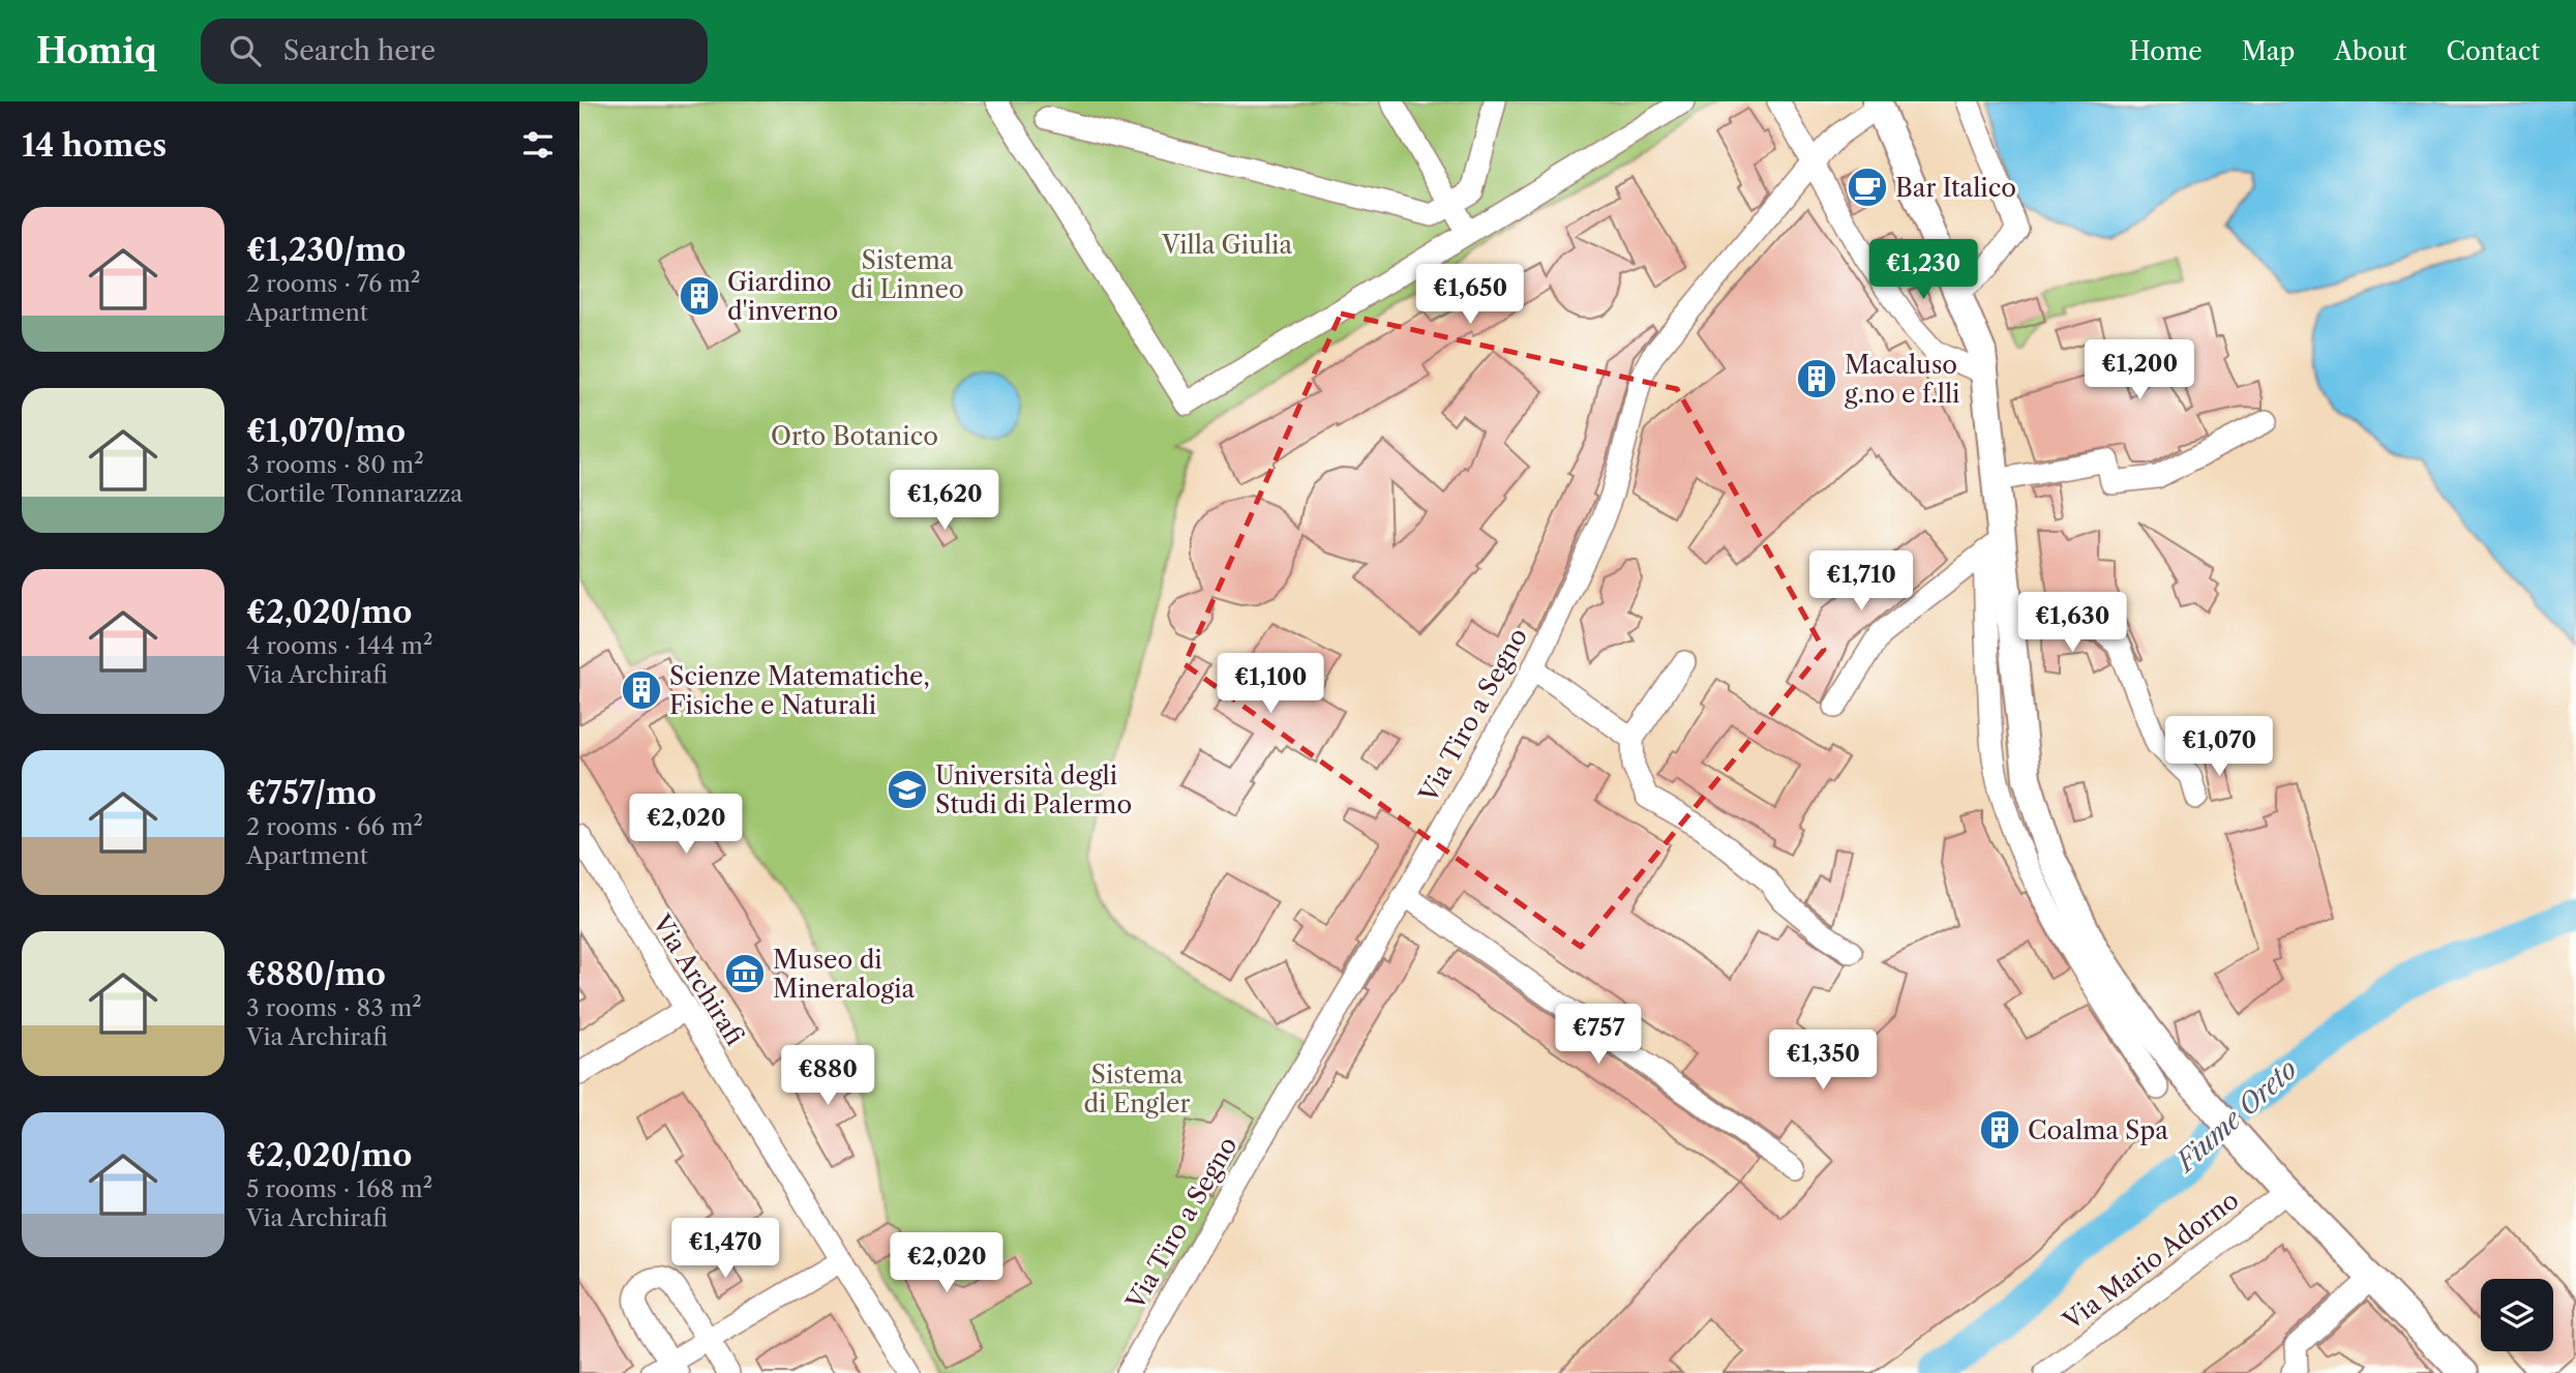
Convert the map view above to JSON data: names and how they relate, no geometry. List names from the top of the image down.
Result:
{
  "streets": {
    "street": ["Via Tiro a Segno", "Via Archirafi", "Via Mario Adorno"]
  },
  "water": ["Fiume Oreto"],
  "parks": [
    "Villa Giulia",
    "Sistema di Linneo",
    "Orto Botanico",
    "Sistema di Engler"
  ],
  "places": {
    "cafe": ["Bar Italico"],
    "building": [
      "Giardino d'inverno",
      "Macaluso g.no e f.lli",
      "Scienze Matematiche, Fisiche e Naturali",
      "Coalma Spa"
    ],
    "school or university": ["Università degli Studi di Palermo"],
    "museum": ["Museo di Mineralogia"]
  },
  "page": {
    "header": "Homiq",
    "search": "Search here",
    "nav": [
      "Home",
      "Map",
      "About",
      "Contact"
    ],
    "heading": "14 homes",
    "list": [
      {
        "name": "€1,230/mo",
        "note": "2 rooms · 76 m² · Apartment"
      },
      {
        "name": "€1,070/mo",
        "note": "3 rooms · 80 m² · Cortile Tonnarazza"
      },
      {
        "name": "€2,020/mo",
        "note": "4 rooms · 144 m² · Via Archirafi"
      },
      {
        "name": "€757/mo",
        "note": "2 rooms · 66 m² · Apartment"
      },
      {
        "name": "€880/mo",
        "note": "3 rooms · 83 m² · Via Archirafi"
      },
      {
        "name": "€2,020/mo",
        "note": "5 rooms · 168 m² · Via Archirafi"
      }
    ],
    "price": [
      "€1,230",
      "€1,650",
      "€1,200",
      "€1,620",
      "€1,710",
      "€1,630",
      "€1,100",
      "€1,070",
      "€2,020",
      "€757",
      "€1,350",
      "€880",
      "€1,470",
      "€2,020"
    ]
  }
}
